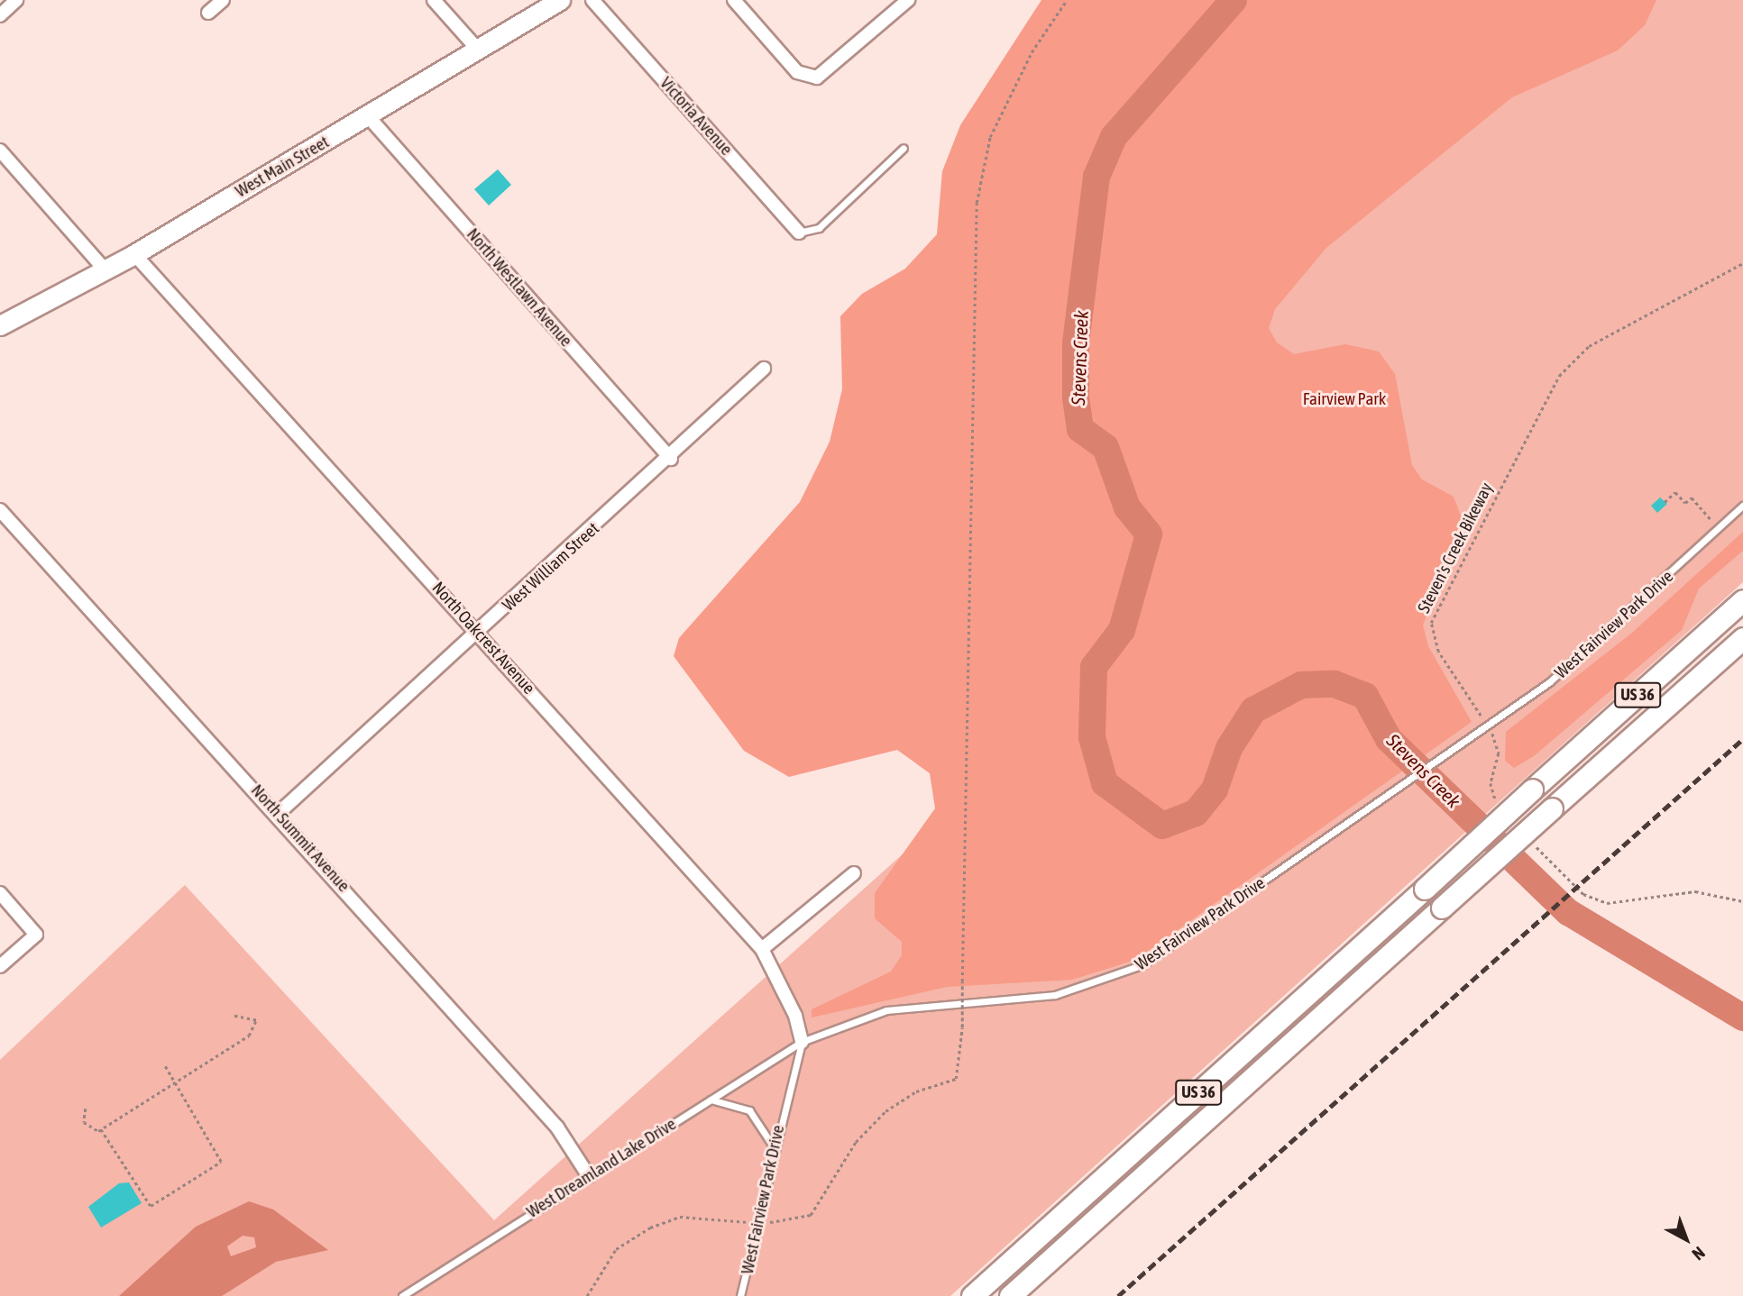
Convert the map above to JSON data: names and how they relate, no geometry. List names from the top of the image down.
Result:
{
  "streets": {
    "main road": ["US 36"],
    "street": [
      "Victoria Avenue",
      "West Main Street",
      "North Westlawn Avenue",
      "West William Street",
      "North Oakcrest Avenue",
      "North Summit Avenue"
    ],
    "lane": ["West Fairview Park Drive", "West Dreamland Lake Drive"],
    "path": ["Steven's Creek Bikeway"]
  },
  "crossings": [
    ["West Main Street", "North Westlawn Avenue"],
    ["West Main Street", "North Oakcrest Avenue"],
    ["North Westlawn Avenue", "West William Street"],
    ["Steven's Creek Bikeway", "West Fairview Park Drive"],
    ["West William Street", "North Oakcrest Avenue"],
    ["West William Street", "North Summit Avenue"],
    ["West Fairview Park Drive", "North Oakcrest Avenue"],
    ["West Fairview Park Drive", "West Dreamland Lake Drive"],
    ["North Oakcrest Avenue", "West Dreamland Lake Drive"],
    ["North Summit Avenue", "West Dreamland Lake Drive"]
  ],
  "water": ["Stevens Creek"],
  "parks": ["Fairview Park"],
  "north": "bottom right"
}
